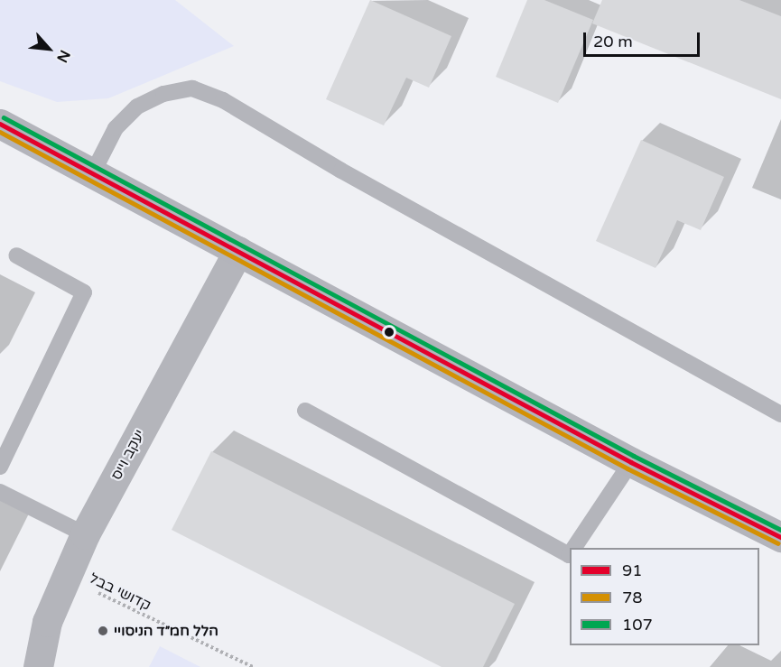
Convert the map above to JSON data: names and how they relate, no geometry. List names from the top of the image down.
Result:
{
  "streets": {
    "street": ["יעקב וייס"],
    "path": ["קדושי בבל"]
  },
  "crossings": [
    ["יעקב וייס", "קדושי בבל"]
  ],
  "places": ["הלל חמ״ד הניסויי"],
  "lines": ["transit line 107", "transit line 91", "transit line 78"],
  "legend": ["91", "78", "107"],
  "scale_bar": "20 m",
  "north": "bottom right"
}
